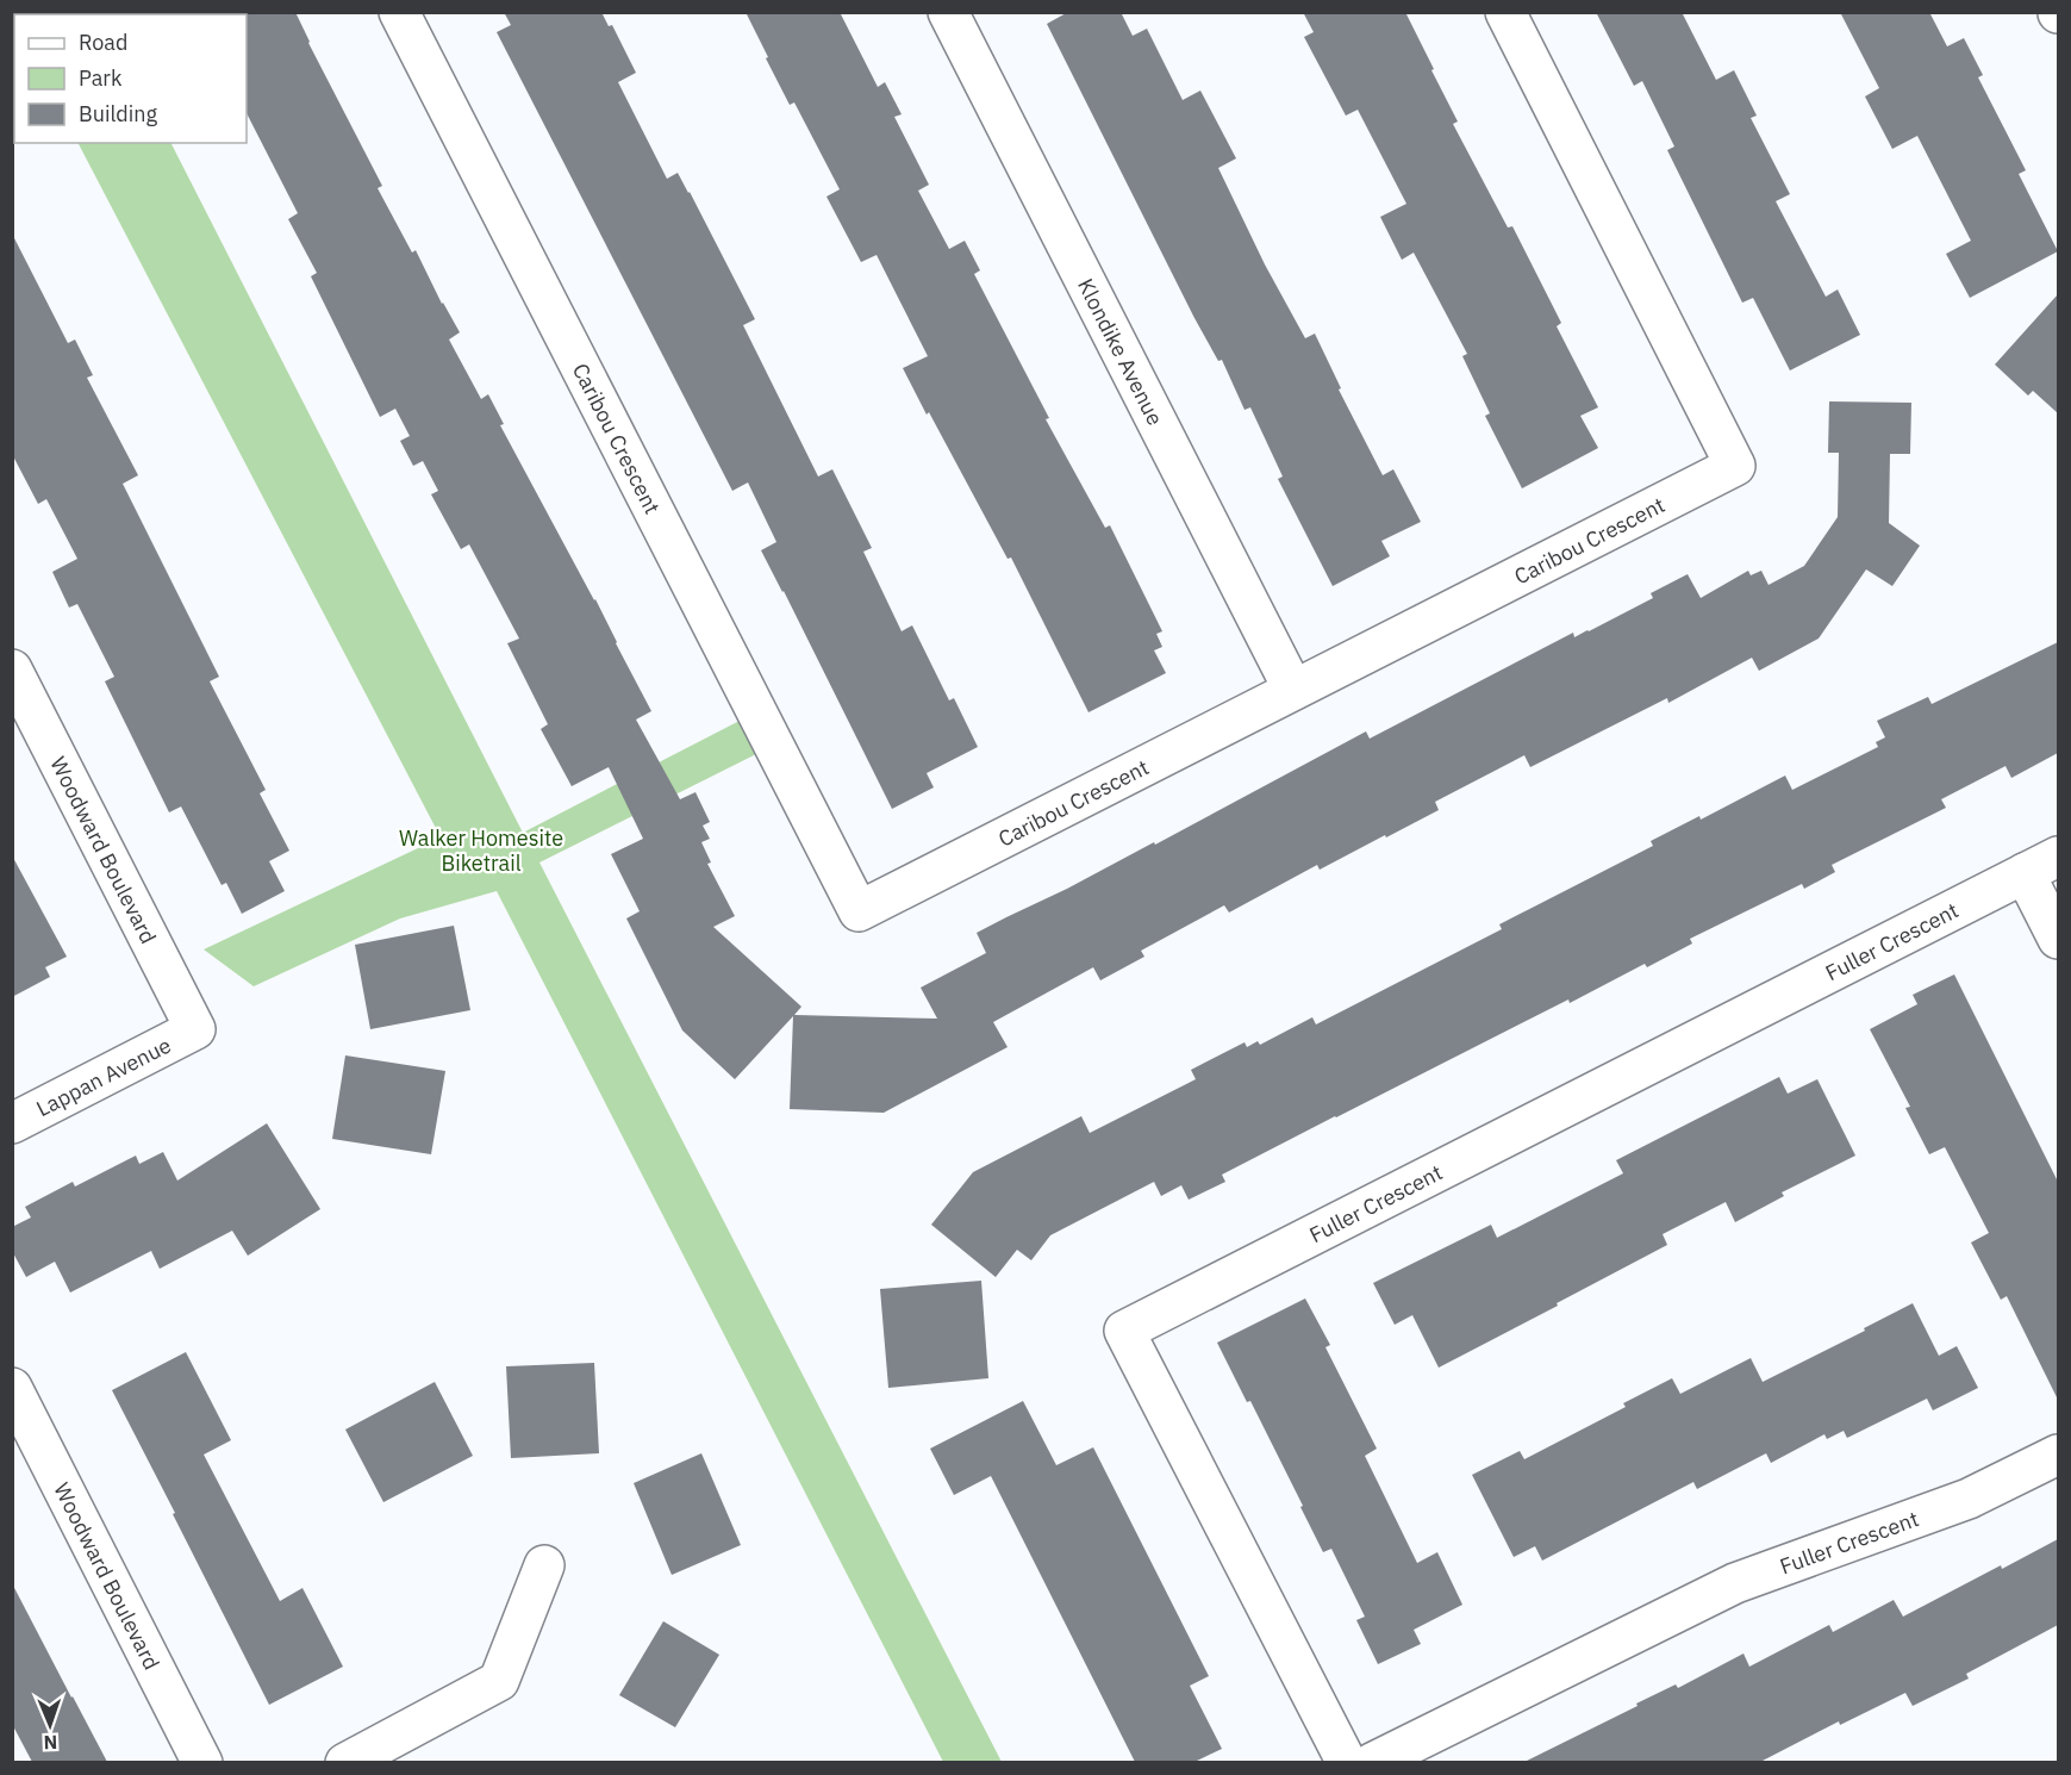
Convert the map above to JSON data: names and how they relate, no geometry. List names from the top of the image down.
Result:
{
  "streets": {
    "street": [
      "Klondike Avenue",
      "Caribou Crescent",
      "Woodward Boulevard",
      "Fuller Crescent",
      "Lappan Avenue"
    ]
  },
  "crossings": [
    ["Klondike Avenue", "Caribou Crescent"],
    ["Woodward Boulevard", "Lappan Avenue"]
  ],
  "parks": ["Walker Homesite Biketrail"],
  "legend": ["Road", "Park", "Building"],
  "north": "bottom"
}
